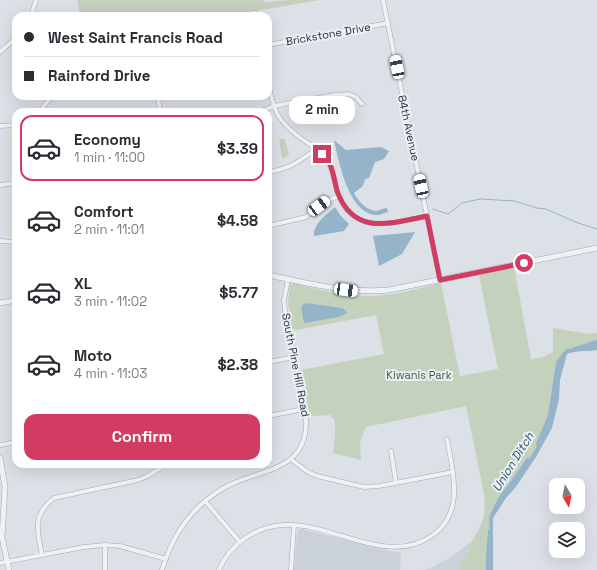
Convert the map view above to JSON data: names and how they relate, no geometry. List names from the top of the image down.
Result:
{
  "streets": {
    "street": ["Brickstone Drive", "84th Avenue", "South Pine Hill Road"]
  },
  "crossings": [
    ["Brickstone Drive", "84th Avenue"]
  ],
  "water": ["Union Ditch"],
  "parks": ["Kiwanis Park"],
  "north": "bottom",
  "page": {
    "banner": ["West Saint Francis Road", "Rainford Drive"],
    "bubble": "2 min",
    "list": [
      {
        "name": "Economy",
        "note": "1 min · 11:00",
        "value": "$3.39"
      },
      {
        "name": "Comfort",
        "note": "2 min · 11:01",
        "value": "$4.58"
      },
      {
        "name": "XL",
        "note": "3 min · 11:02",
        "value": "$5.77"
      },
      {
        "name": "Moto",
        "note": "4 min · 11:03",
        "value": "$2.38"
      }
    ],
    "buttons": "Confirm"
  }
}
